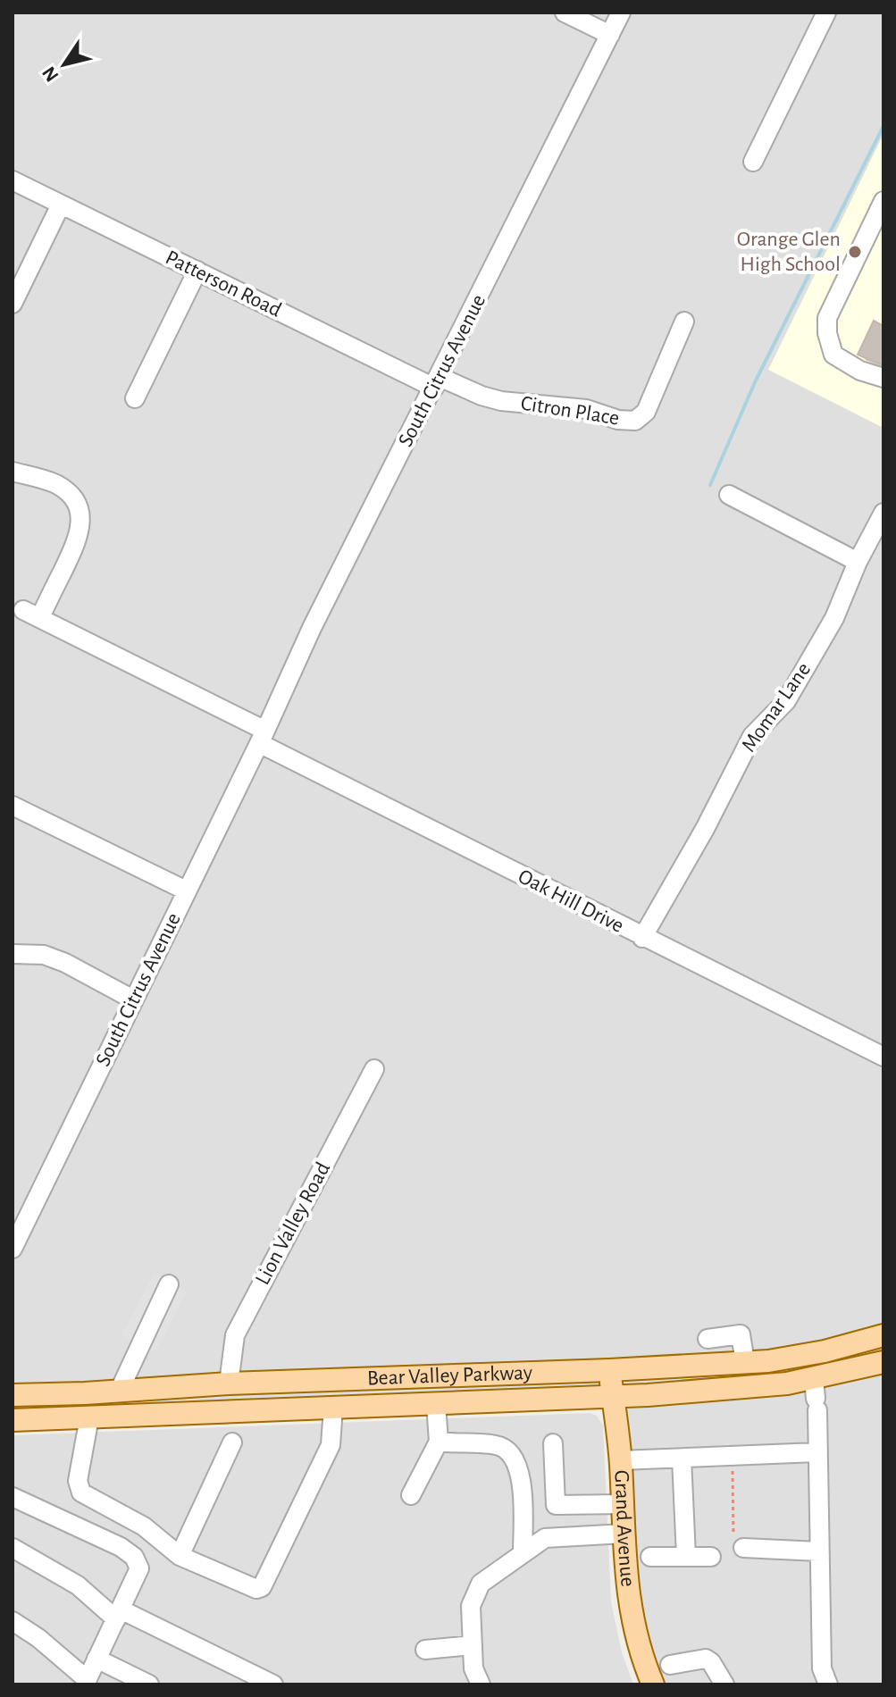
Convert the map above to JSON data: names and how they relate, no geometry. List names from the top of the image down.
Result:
{
  "streets": {
    "main road": ["Bear Valley Parkway", "Grand Avenue"],
    "street": [
      "Patterson Road",
      "South Citrus Avenue",
      "Citron Place",
      "Momar Lane",
      "Oak Hill Drive",
      "Lion Valley Road"
    ]
  },
  "crossings": [
    ["Patterson Road", "South Citrus Avenue"],
    ["Patterson Road", "Citron Place"],
    ["South Citrus Avenue", "Citron Place"],
    ["South Citrus Avenue", "Oak Hill Drive"],
    ["Momar Lane", "Oak Hill Drive"],
    ["Lion Valley Road", "Bear Valley Parkway"],
    ["Bear Valley Parkway", "Grand Avenue"]
  ],
  "places": ["Orange Glen High School"],
  "north": "bottom left"
}
